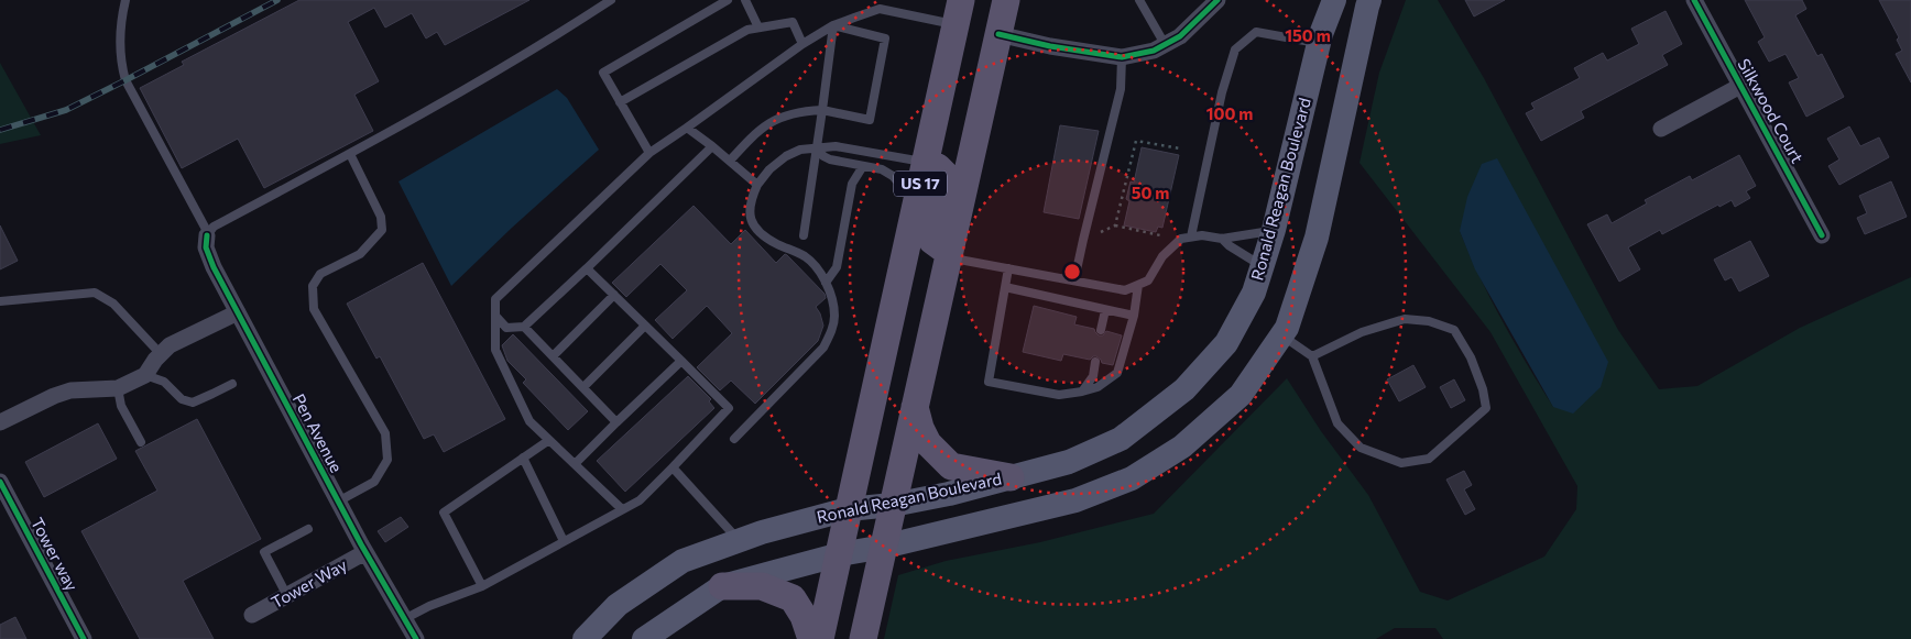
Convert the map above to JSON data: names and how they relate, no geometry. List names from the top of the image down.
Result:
{
  "streets": {
    "main road": ["US 17", "Ronald Reagan Boulevard"],
    "street": [
      "Silkwood Court",
      "Pen Avenue",
      "Tower way",
      "Tower Way"
    ]
  },
  "crossings": [
    ["US 17", "Ronald Reagan Boulevard"],
    ["Pen Avenue", "Tower Way"]
  ],
  "rings": ["150 m", "100 m", "50 m"]
}
